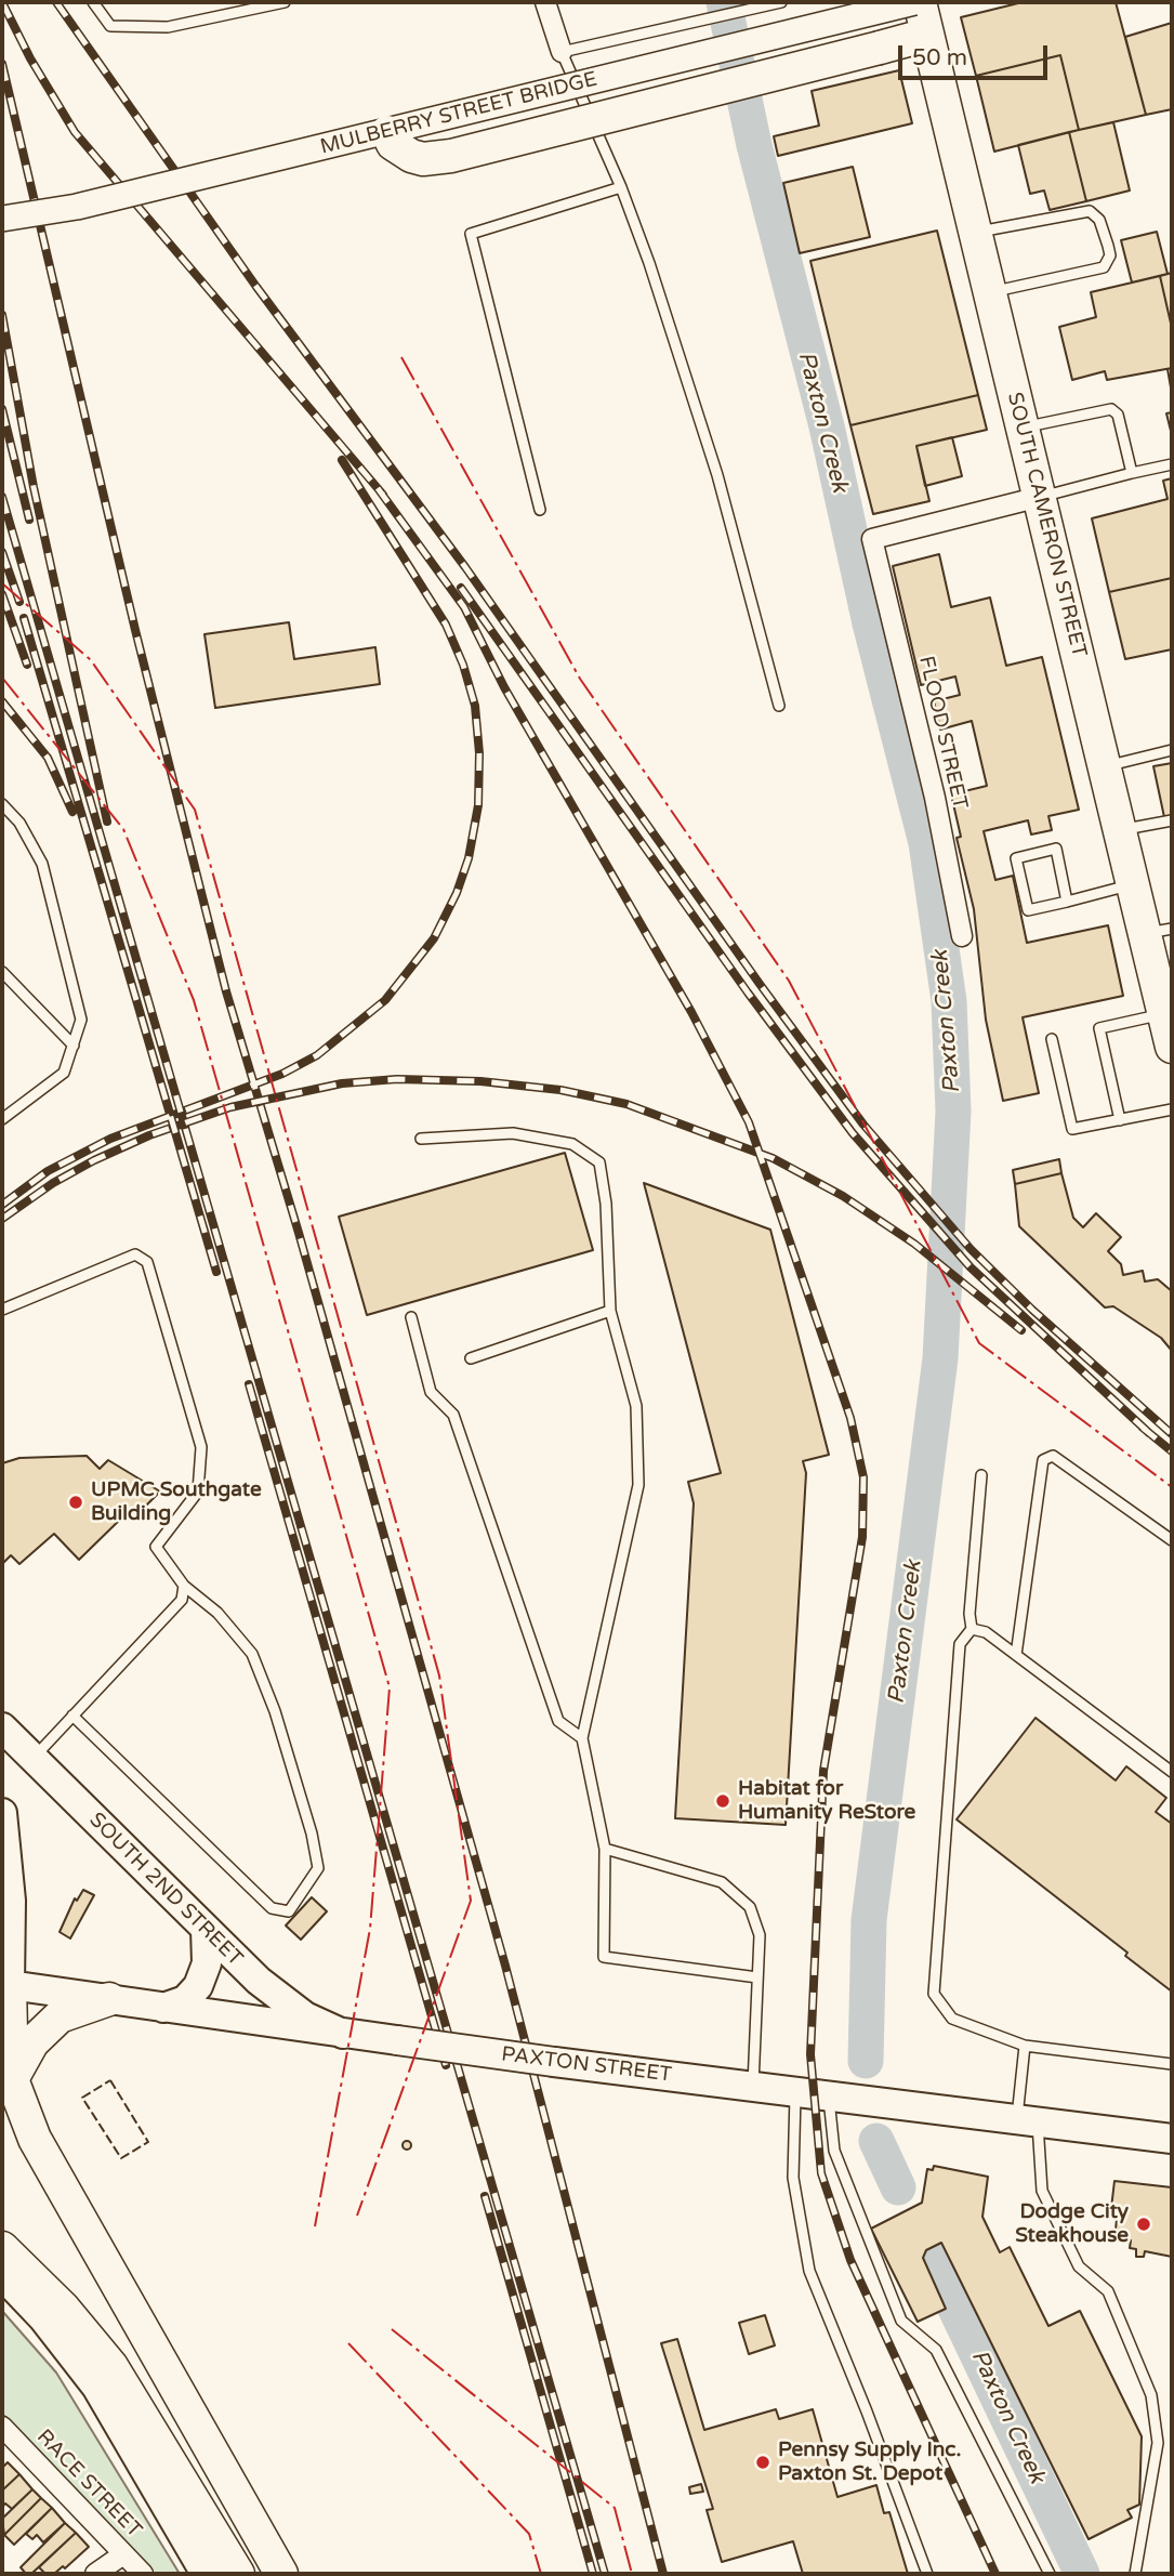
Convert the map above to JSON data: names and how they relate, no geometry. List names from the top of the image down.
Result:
{
  "streets": {
    "highway": ["SOUTH CAMERON STREET"],
    "main road": ["MULBERRY STREET BRIDGE", "SOUTH 2ND STREET", "PAXTON STREET"],
    "street": ["FLOOD STREET", "RACE STREET"]
  },
  "crossings": [
    ["MULBERRY STREET BRIDGE", "SOUTH CAMERON STREET"],
    ["SOUTH CAMERON STREET", "FLOOD STREET"],
    ["SOUTH 2ND STREET", "PAXTON STREET"]
  ],
  "water": ["Paxton Creek"],
  "places": [
    "UPMC Southgate Building",
    "Habitat for Humanity ReStore",
    "Dodge City Steakhouse",
    "Pennsy Supply Inc. Paxton St. Depot"
  ],
  "scale_bar": "50 m"
}
